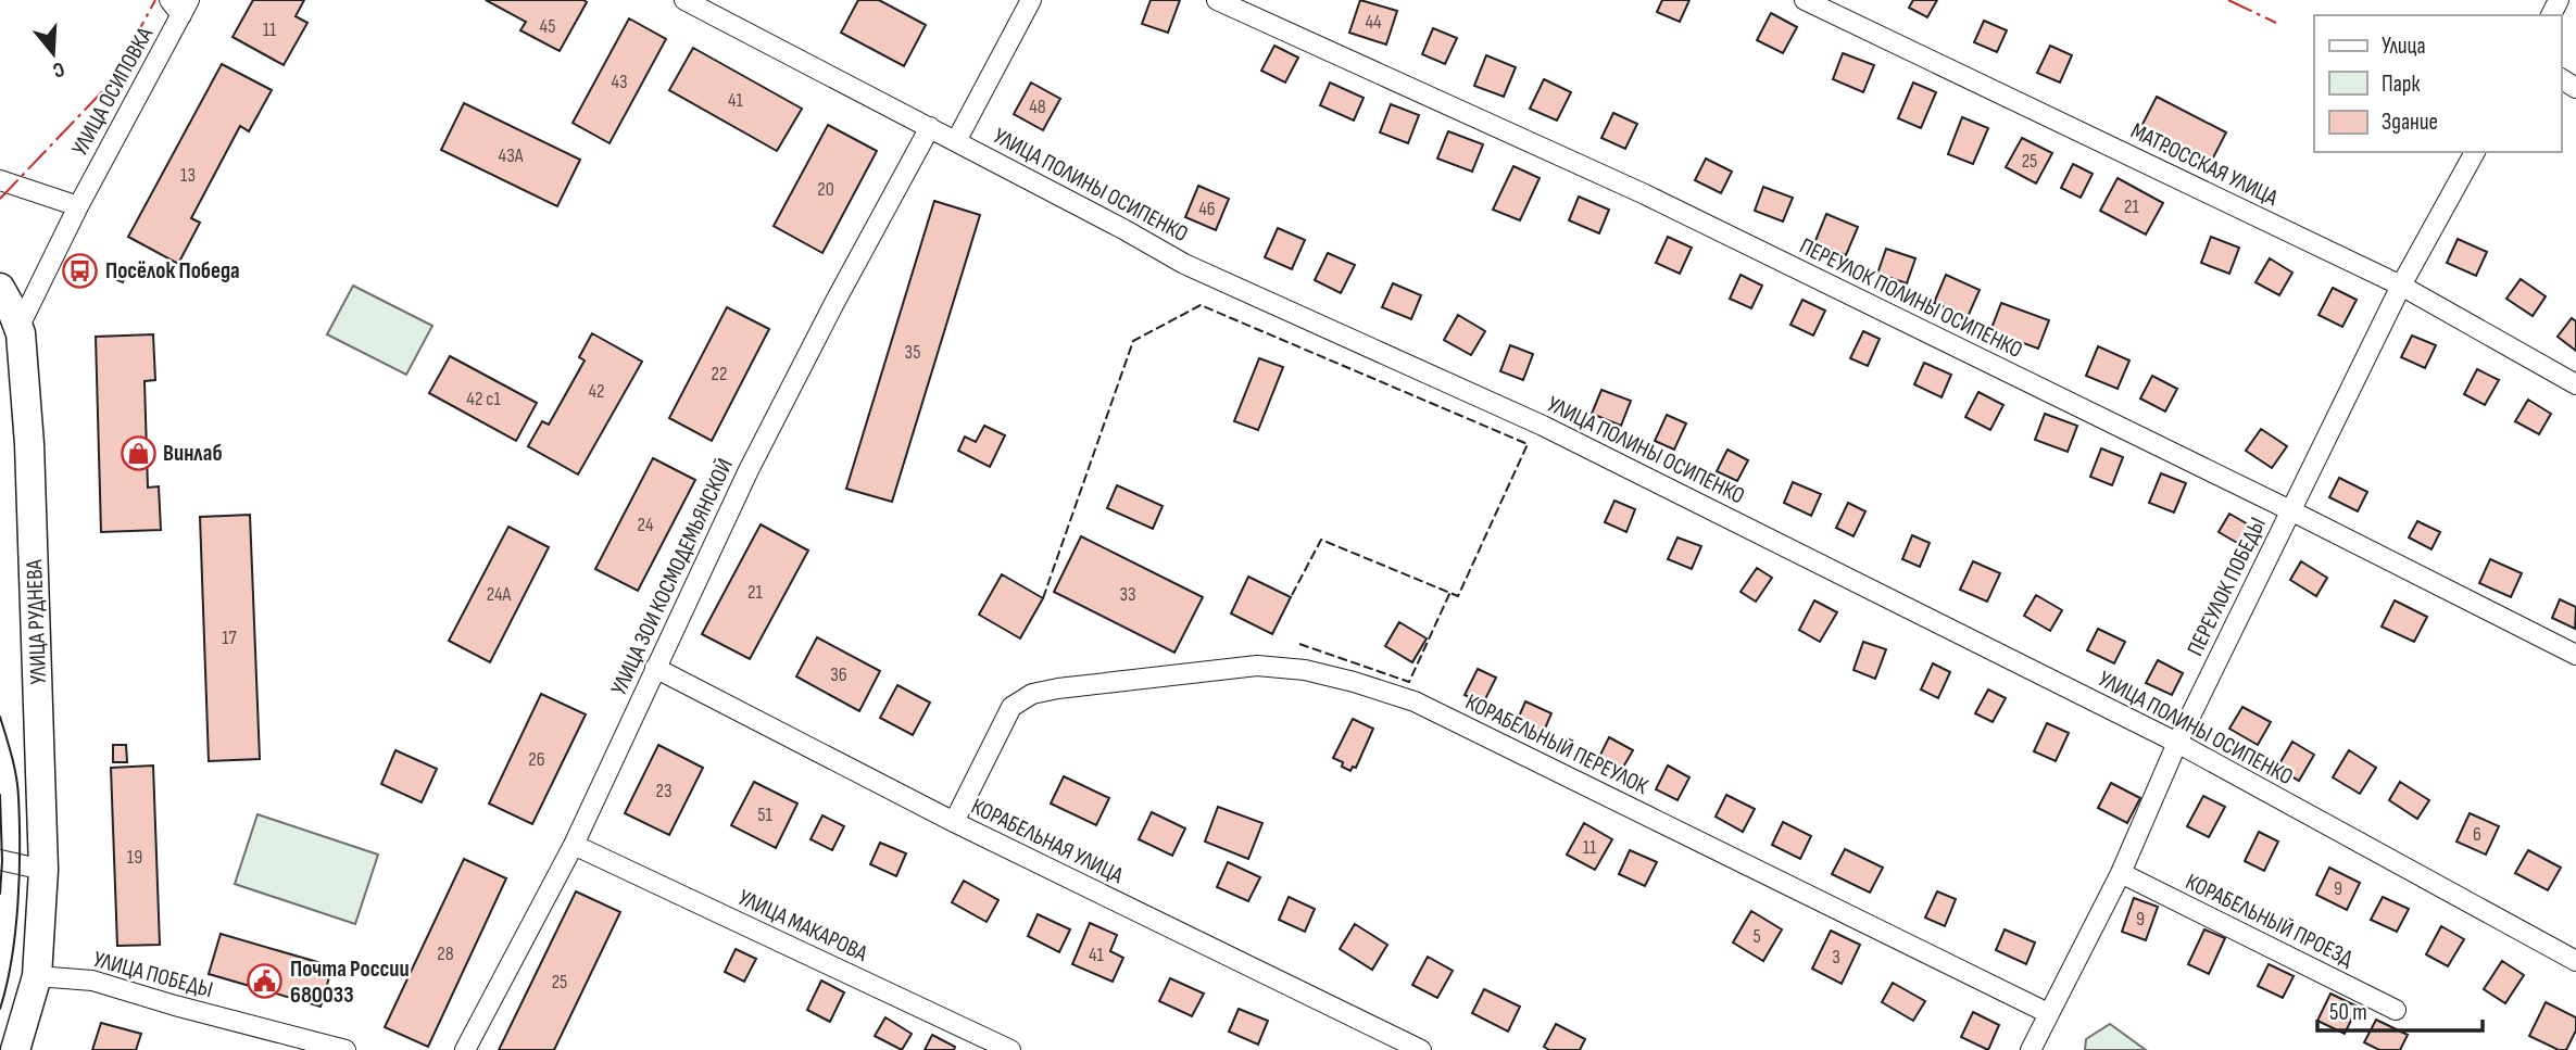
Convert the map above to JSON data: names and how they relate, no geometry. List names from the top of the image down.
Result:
{
  "streets": {
    "main road": ["УЛИЦА РУДНЕВА"],
    "street": [
      "УЛИЦА ОСИПОВКА",
      "МАТРОССКАЯ УЛИЦА",
      "УЛИЦА ПОЛИНЫ ОСИПЕНКО",
      "ПЕРЕУЛОК ПОЛИНЫ ОСИПЕНКО",
      "УЛИЦА ЗОИ КОСМОДЕМЬЯНСКОЙ",
      "ПЕРЕУЛОК ПОБЕДЫ",
      "КОРАБЕЛЬНЫЙ ПЕРЕУЛОК",
      "КОРАБЕЛЬНАЯ УЛИЦА",
      "КОРАБЕЛЬНЫЙ ПРОЕЗД",
      "УЛИЦА МАКАРОВА",
      "УЛИЦА ПОБЕДЫ"
    ]
  },
  "crossings": [
    ["МАТРОССКАЯ УЛИЦА", "ПЕРЕУЛОК ПОБЕДЫ"],
    ["УЛИЦА ПОЛИНЫ ОСИПЕНКО", "УЛИЦА ЗОИ КОСМОДЕМЬЯНСКОЙ"],
    ["УЛИЦА ПОЛИНЫ ОСИПЕНКО", "ПЕРЕУЛОК ПОБЕДЫ"],
    ["ПЕРЕУЛОК ПОЛИНЫ ОСИПЕНКО", "ПЕРЕУЛОК ПОБЕДЫ"],
    ["УЛИЦА ЗОИ КОСМОДЕМЬЯНСКОЙ", "КОРАБЕЛЬНАЯ УЛИЦА"],
    ["УЛИЦА ЗОИ КОСМОДЕМЬЯНСКОЙ", "УЛИЦА МАКАРОВА"],
    ["ПЕРЕУЛОК ПОБЕДЫ", "КОРАБЕЛЬНЫЙ ПЕРЕУЛОК"],
    ["ПЕРЕУЛОК ПОБЕДЫ", "КОРАБЕЛЬНЫЙ ПРОЕЗД"],
    ["УЛИЦА РУДНЕВА", "УЛИЦА ПОБЕДЫ"],
    ["КОРАБЕЛЬНЫЙ ПЕРЕУЛОК", "КОРАБЕЛЬНАЯ УЛИЦА"]
  ],
  "places": {
    "bus stop": ["Посёлок Победа"],
    "shop": ["Винлаб"],
    "public building": ["Почта России 680033"]
  },
  "house_numbers": [
    "44",
    "45",
    "11",
    "43",
    "41",
    "48",
    "43А",
    "25",
    "13",
    "20",
    "21",
    "46",
    "35",
    "22",
    "42",
    "42 с1",
    "24",
    "21",
    "24А",
    "33",
    "17",
    "36",
    "26",
    "23",
    "51",
    "6",
    "11",
    "19",
    "9",
    "9",
    "5",
    "28",
    "41",
    "3",
    "25"
  ],
  "legend": ["Улица", "Парк", "Здание"],
  "scale_bar": "50 m",
  "north": "bottom"
}
